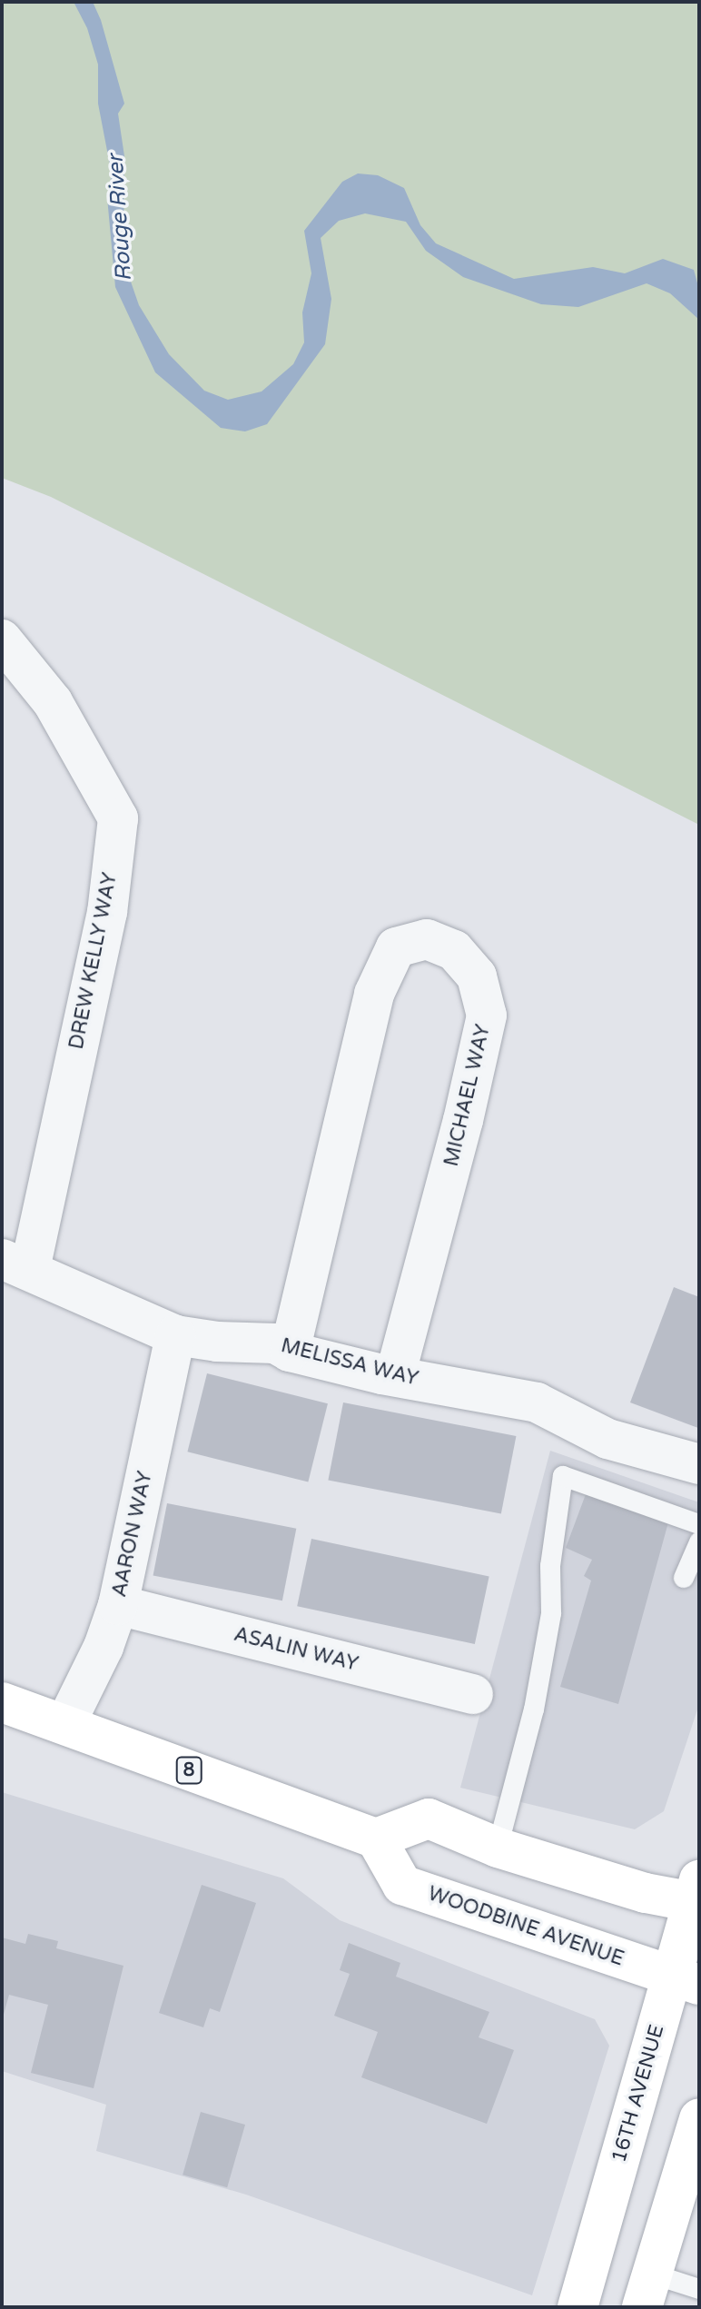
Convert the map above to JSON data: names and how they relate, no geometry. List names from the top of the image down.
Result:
{
  "streets": {
    "main road": ["8", "WOODBINE AVENUE", "16TH AVENUE"],
    "street": [
      "DREW KELLY WAY",
      "MICHAEL WAY",
      "MELISSA WAY",
      "AARON WAY",
      "ASALIN WAY"
    ]
  },
  "crossings": [
    ["DREW KELLY WAY", "MELISSA WAY"],
    ["MICHAEL WAY", "MELISSA WAY"],
    ["MELISSA WAY", "AARON WAY"],
    ["AARON WAY", "ASALIN WAY"],
    ["AARON WAY", "8"],
    ["8", "WOODBINE AVENUE"],
    ["WOODBINE AVENUE", "16TH AVENUE"]
  ],
  "water": ["Rouge River"]
}
